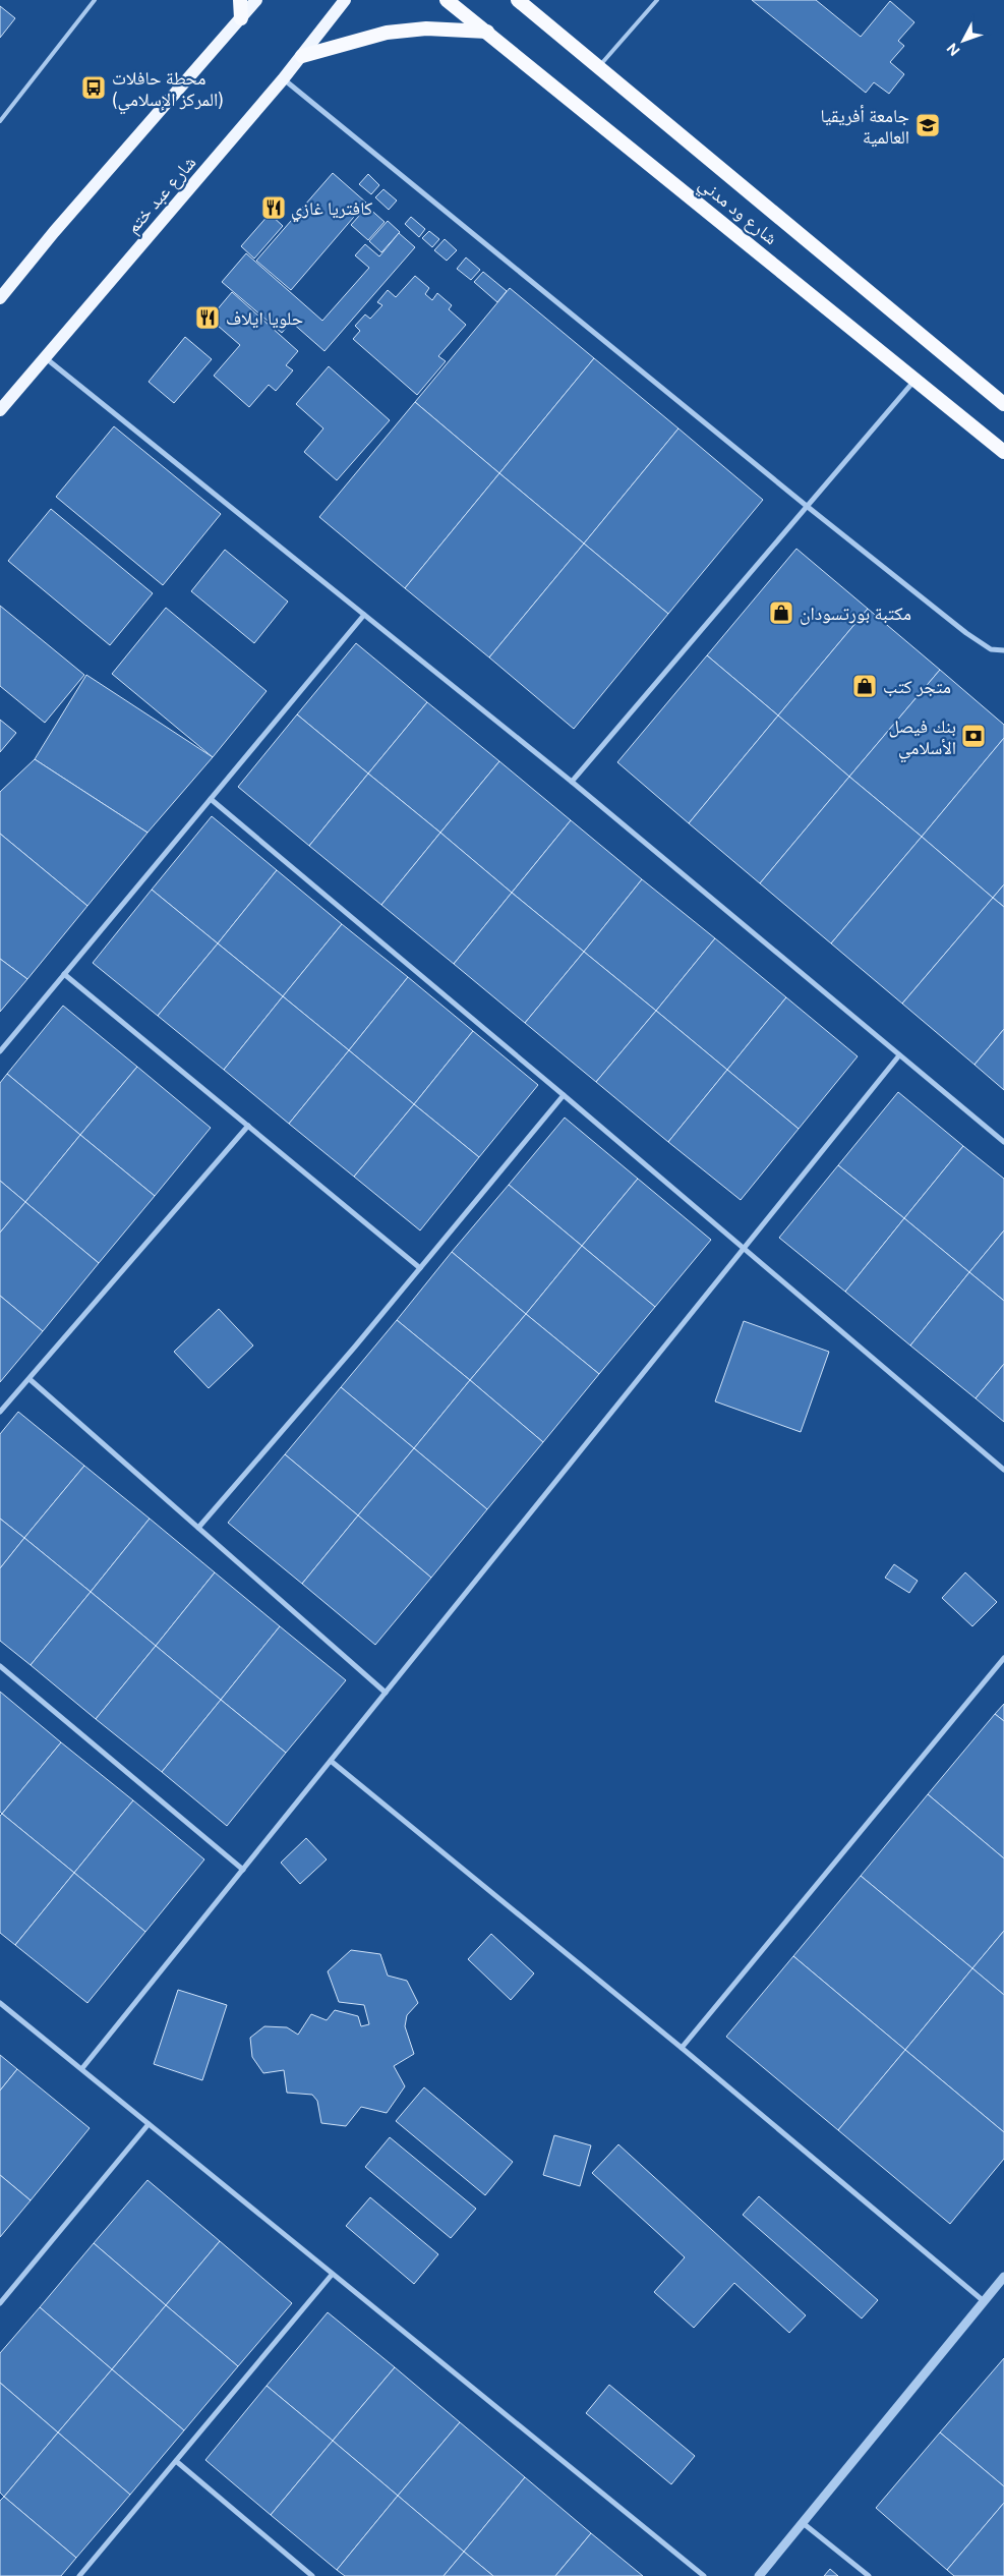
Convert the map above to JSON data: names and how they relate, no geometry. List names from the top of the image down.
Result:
{
  "streets": {
    "highway": ["شارع ود مدني"],
    "main road": ["شارع عبد ختم"]
  },
  "places": {
    "bus stop": ["محطة حافلات (المركز الإسلامي)"],
    "school or university": ["جامعة أفريقيا العالمية"],
    "restaurant": ["كافتريا غازي", "حلويا ايلاف"],
    "shop": ["مكتبة بورتسودان", "متجر كتب"],
    "bank": ["بنك فيصل الأسلامي"]
  },
  "north": "bottom left"
}
